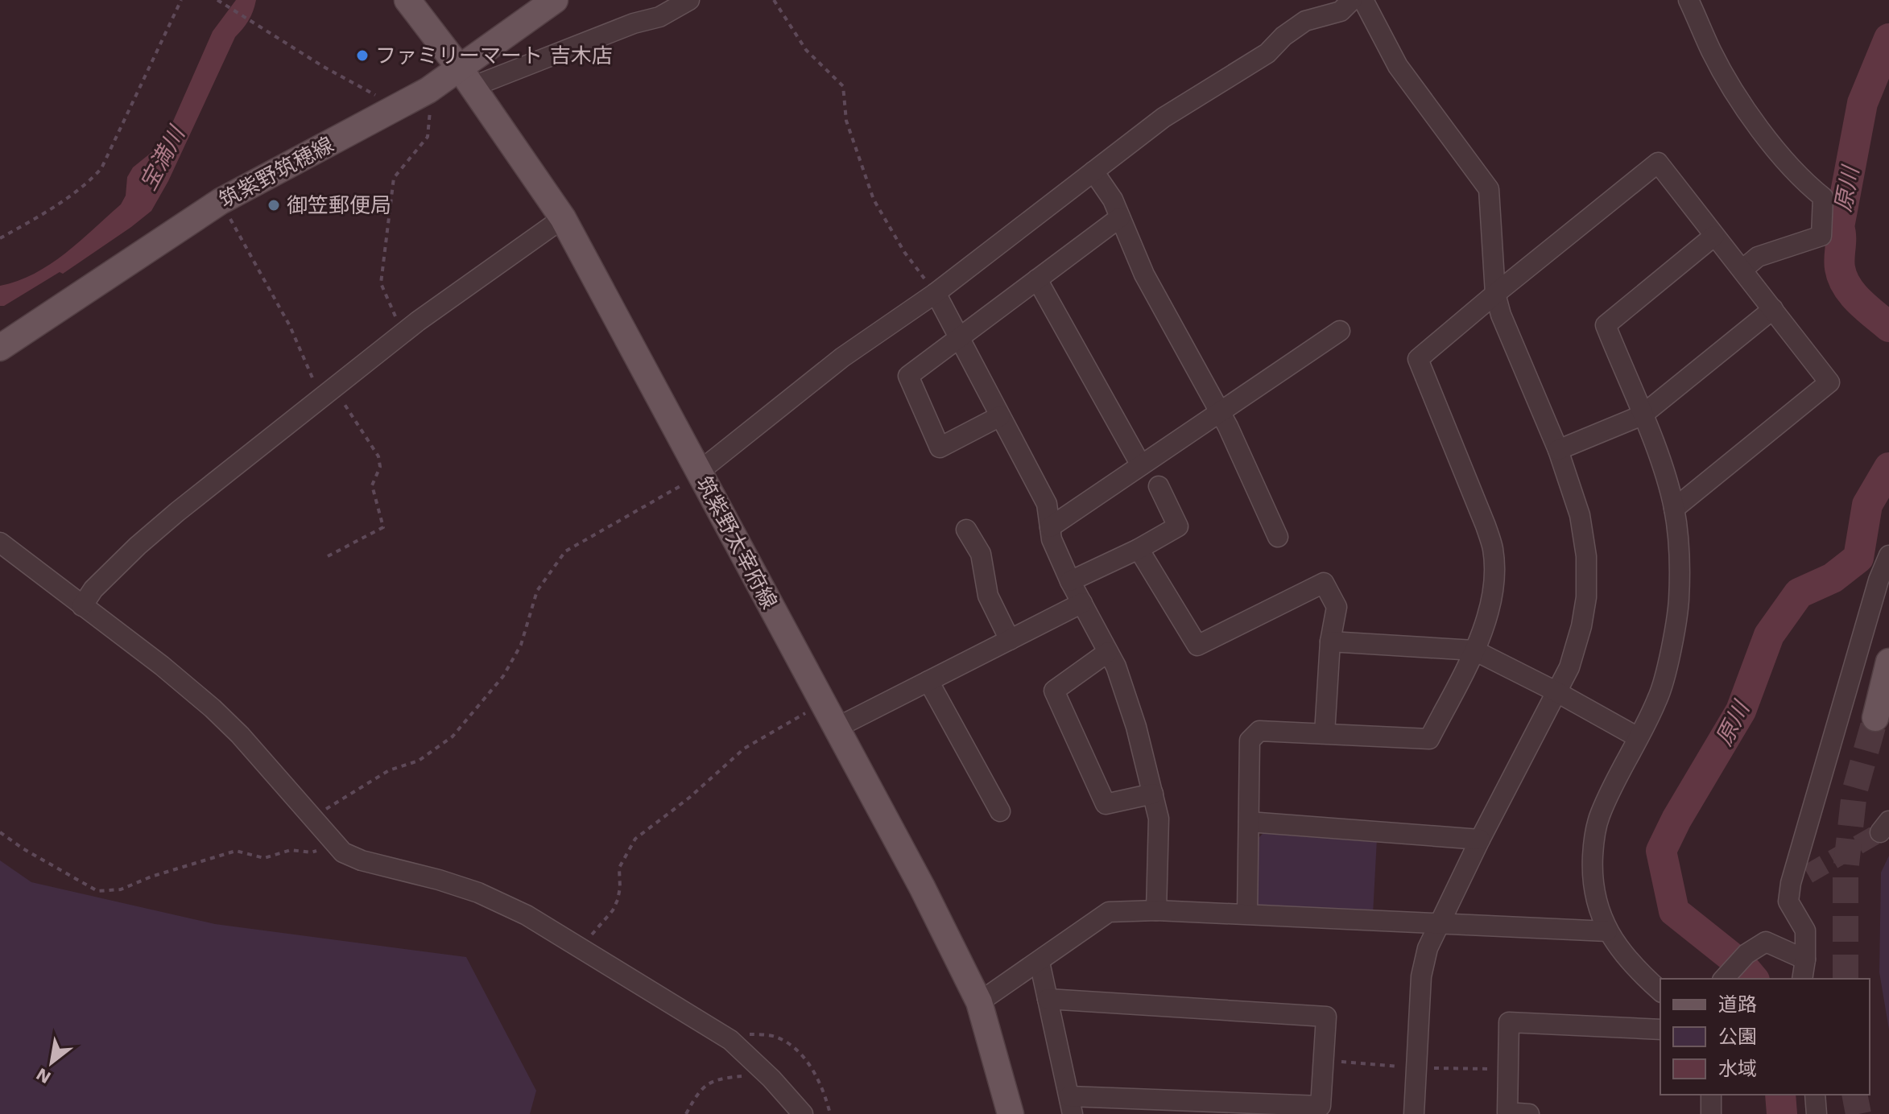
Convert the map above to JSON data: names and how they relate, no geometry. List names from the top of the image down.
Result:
{
  "streets": {
    "main road": ["筑紫野筑穂線", "筑紫野太宰府線"]
  },
  "crossings": [
    ["筑紫野筑穂線", "筑紫野太宰府線"]
  ],
  "water": ["宝満川", "原川"],
  "places": ["ファミリーマート 吉木店", "御笠郵便局"],
  "legend": ["道路", "公園", "水域"],
  "north": "bottom left"
}
